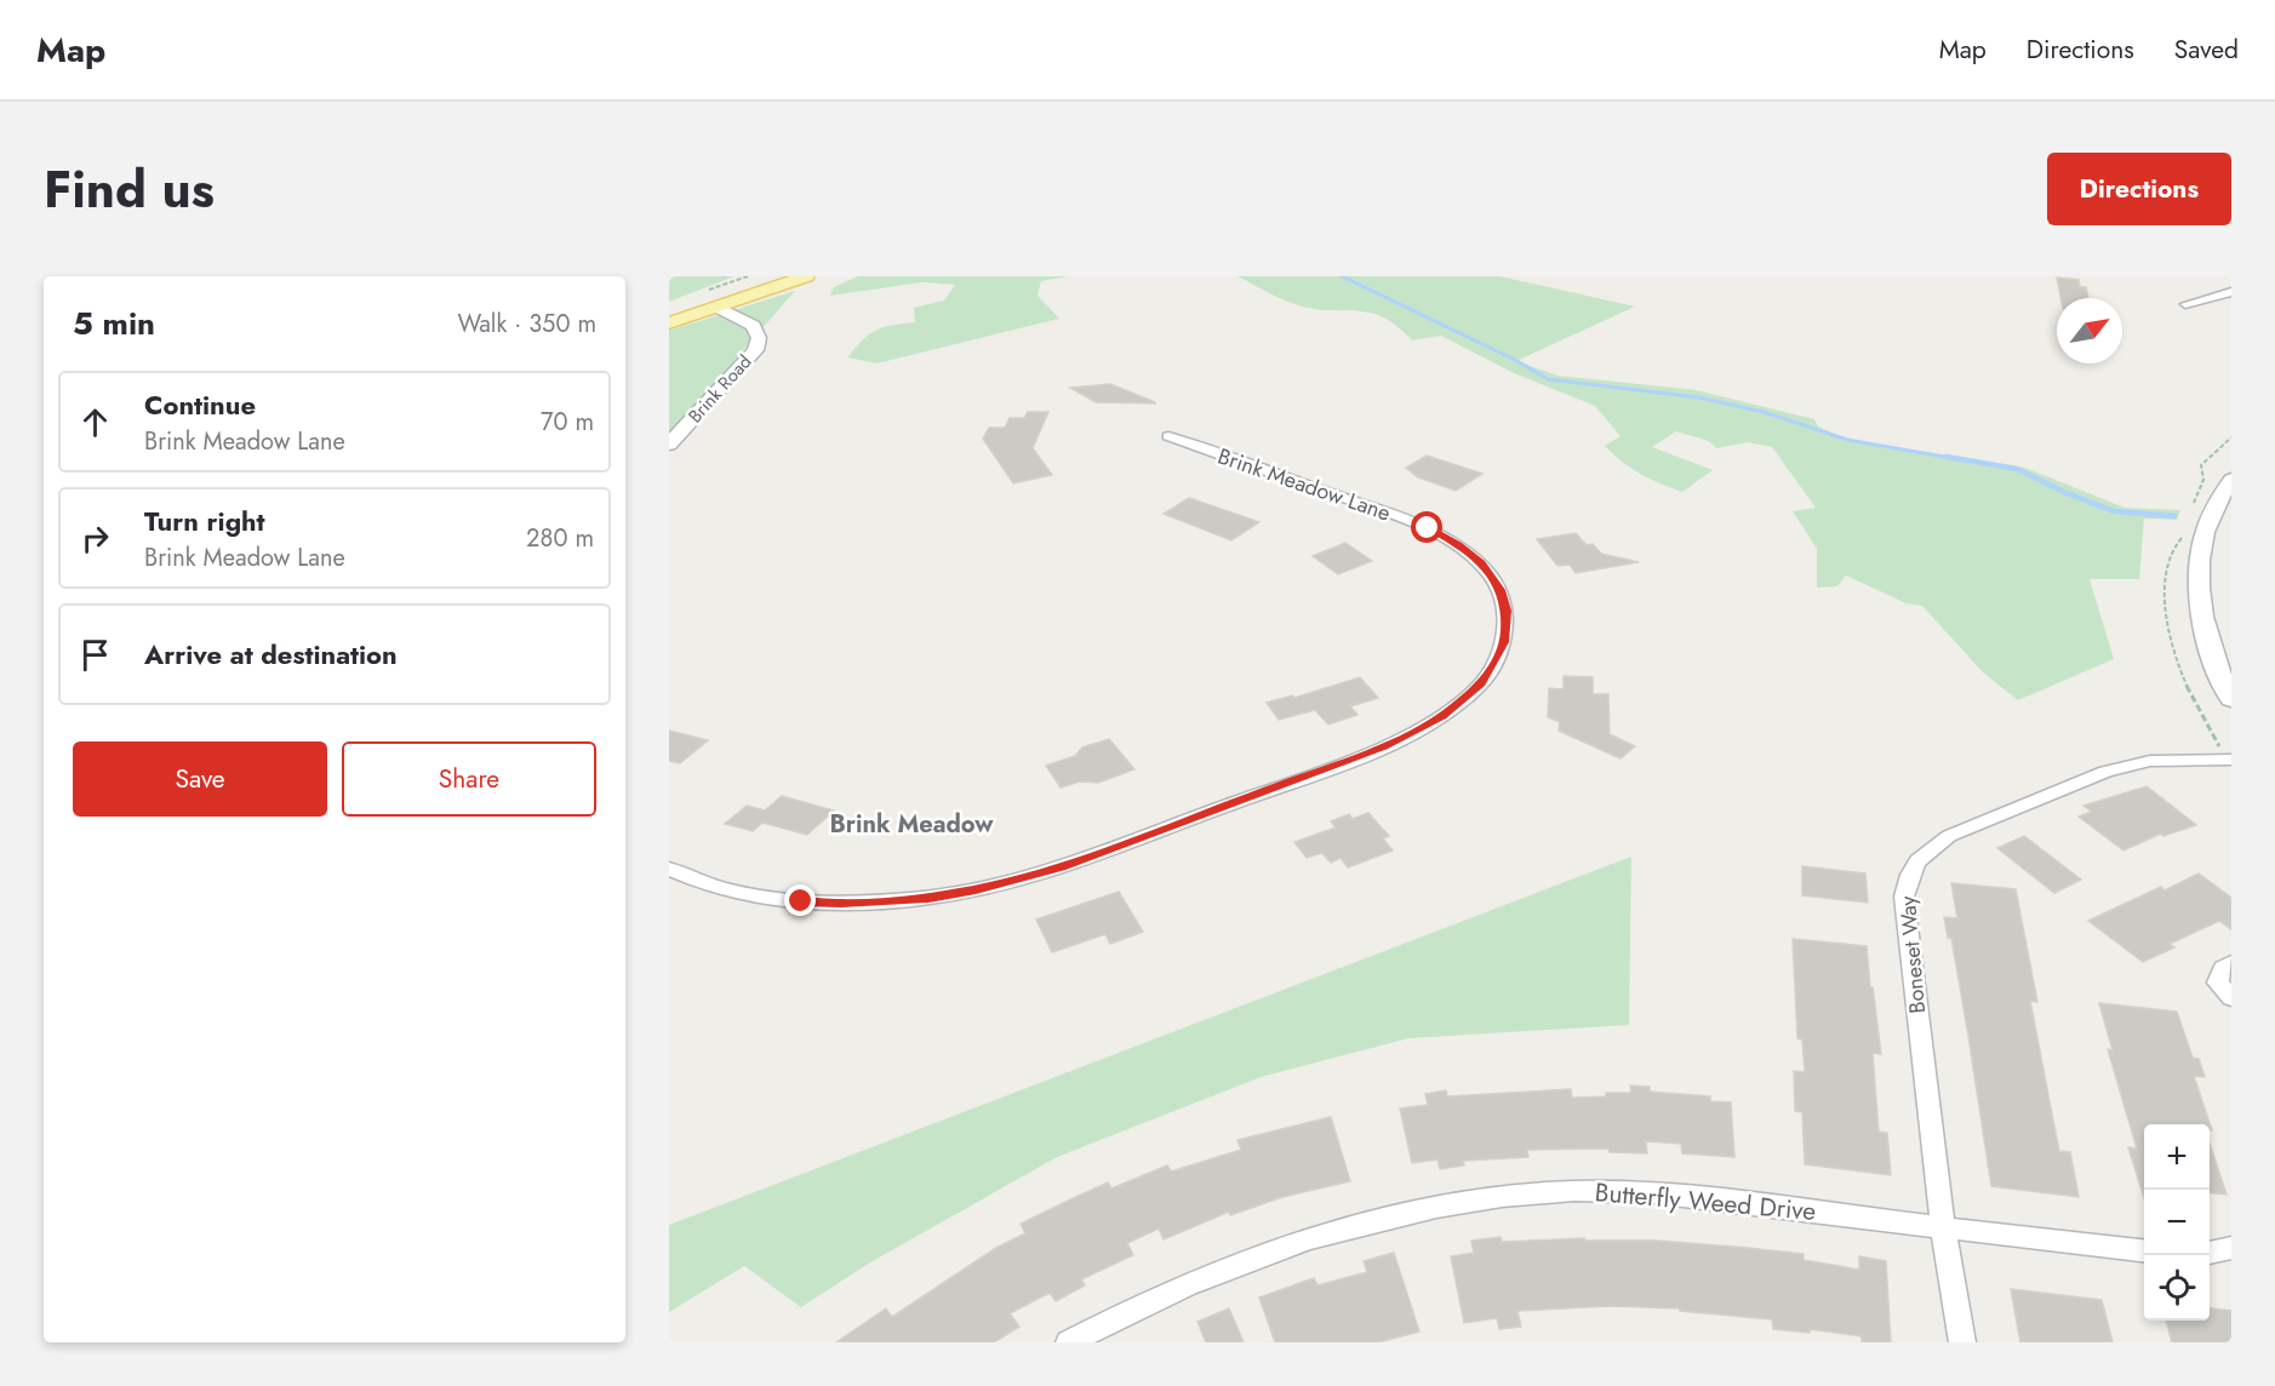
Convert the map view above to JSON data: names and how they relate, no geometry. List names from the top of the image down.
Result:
{
  "streets": {
    "main road": ["Brink Road"],
    "street": ["Brink Meadow Lane", "Boneset Way", "Butterfly Weed Drive"]
  },
  "crossings": [
    ["Boneset Way", "Butterfly Weed Drive"]
  ],
  "districts": ["Brink Meadow"],
  "north": "top right",
  "page": {
    "header": "Map",
    "nav": ["Map", "Directions", "Saved"],
    "title": "Find us",
    "buttons": [
      "Directions",
      ["Save", "Share"]
    ],
    "heading": ["5 min", "Walk · 350 m"],
    "list": [
      ["Continue", "Brink Meadow Lane", "70 m"],
      ["Turn right", "Brink Meadow Lane", "280 m"],
      "Arrive at destination"
    ],
    "map_buttons": ["+", "−"]
  }
}
